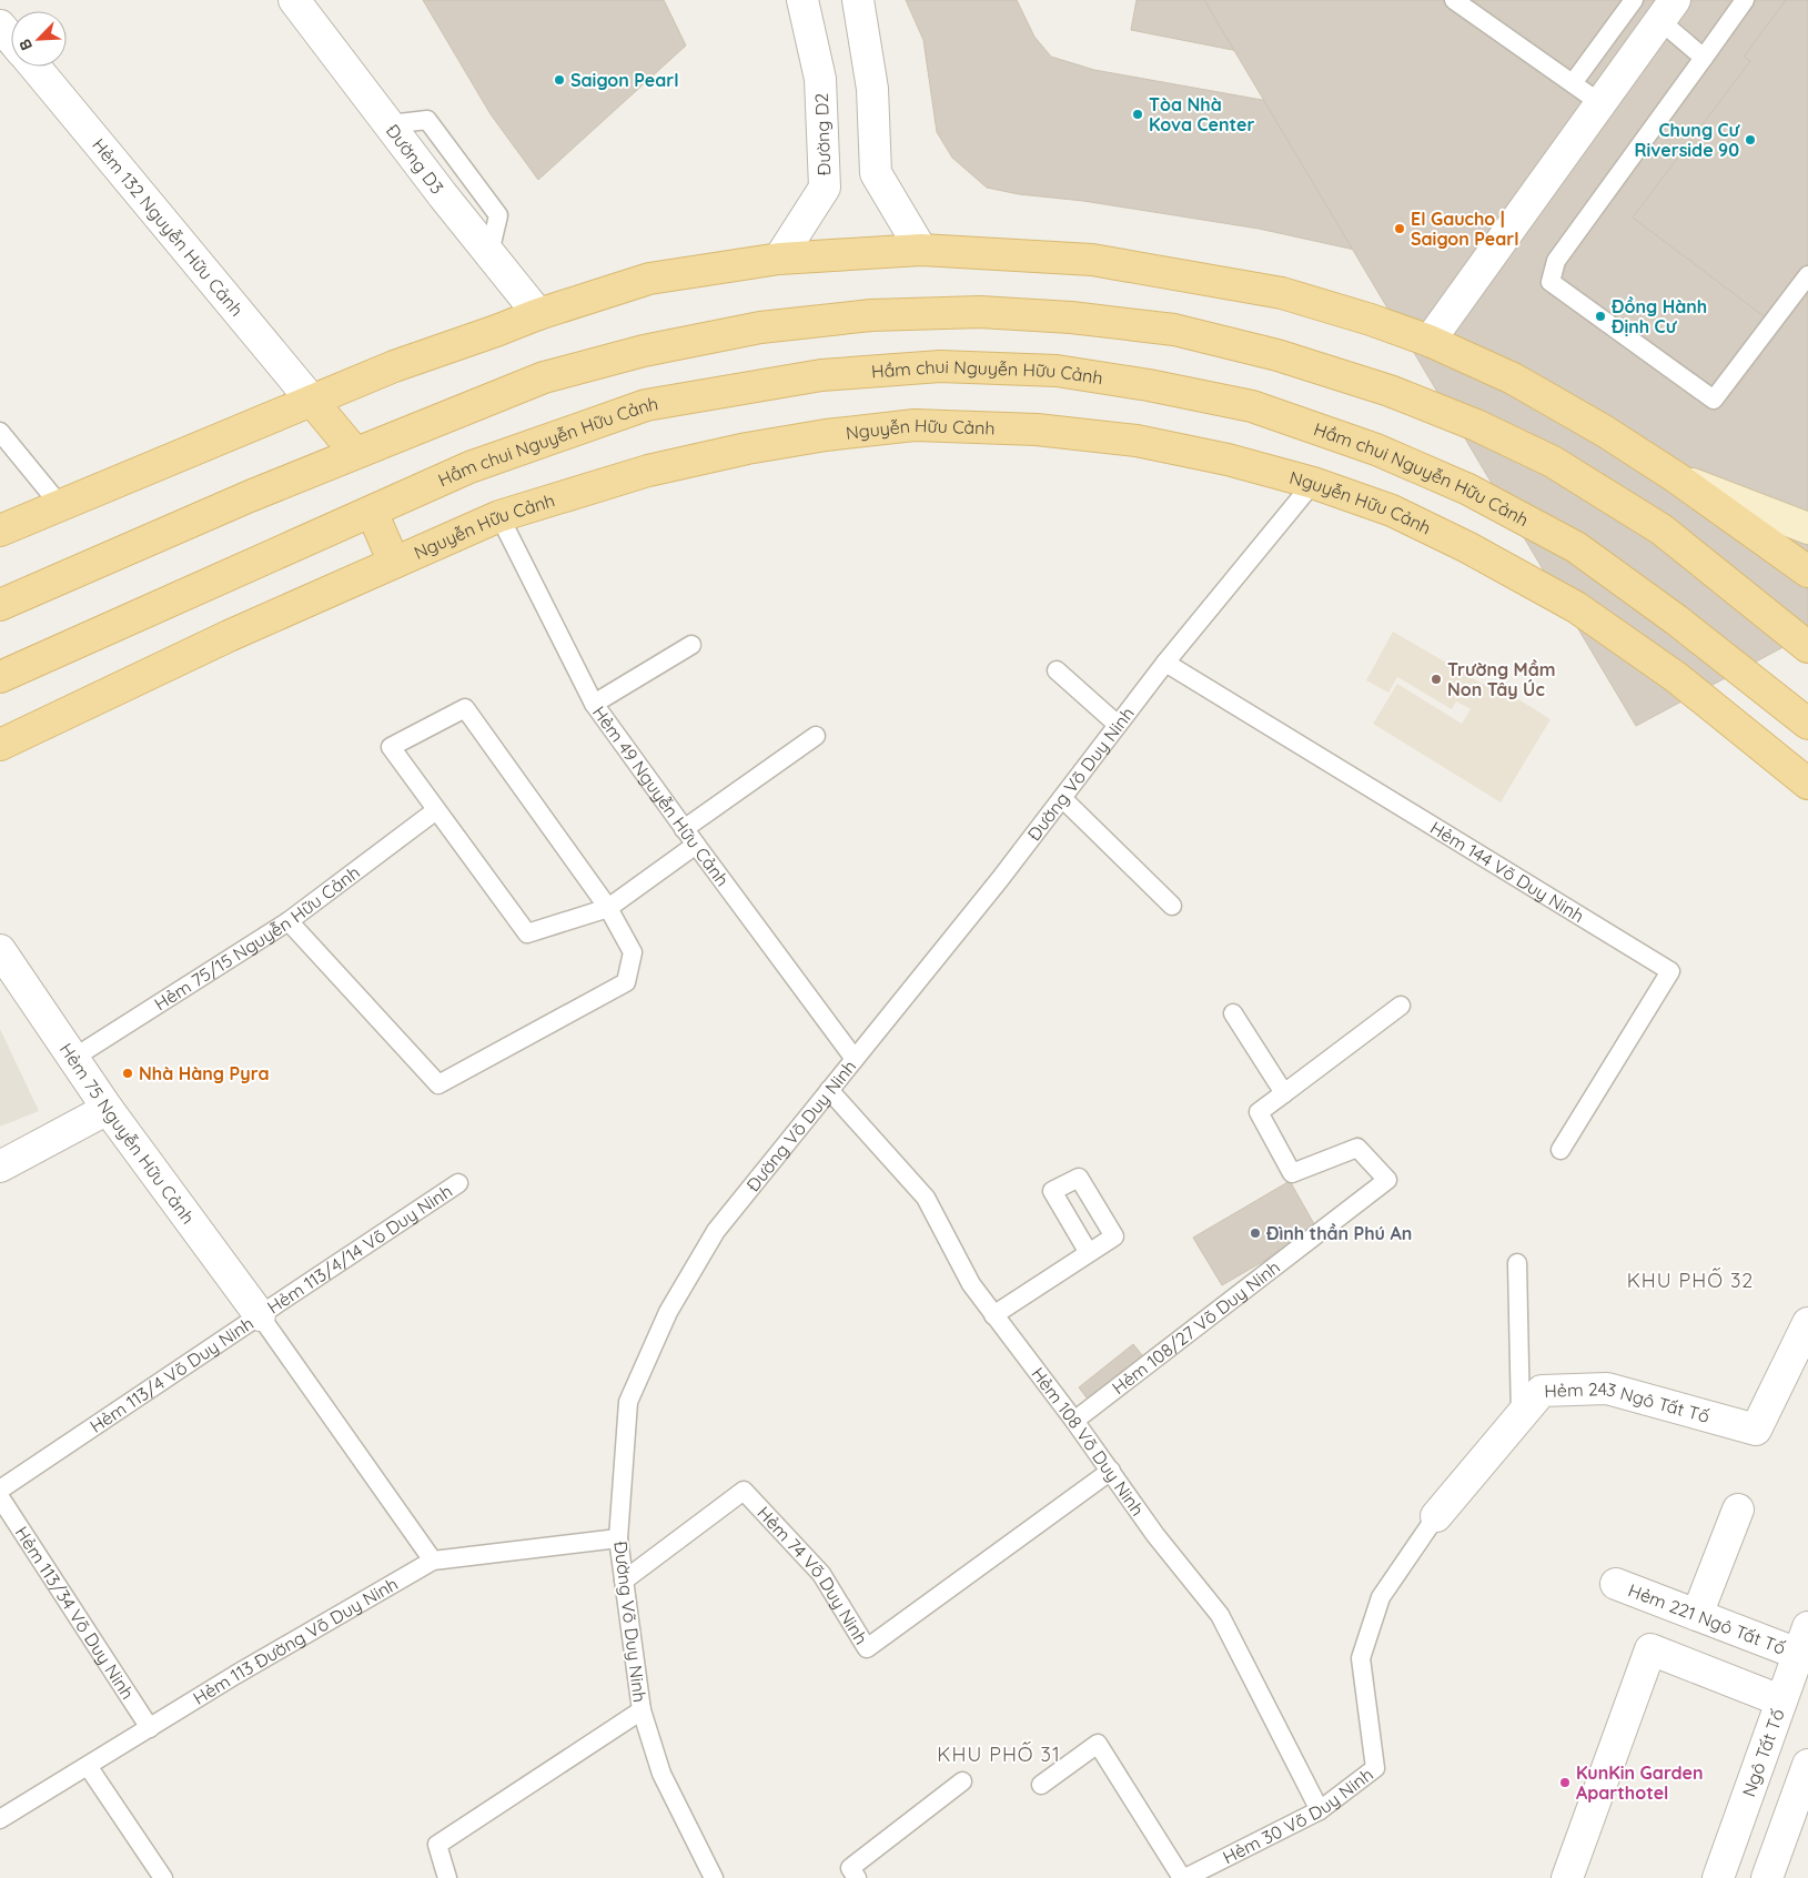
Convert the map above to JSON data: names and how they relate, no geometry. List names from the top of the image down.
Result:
{
  "streets": {
    "main road": ["Hầm chui Nguyễn Hữu Cảnh", "Nguyễn Hữu Cảnh"],
    "street": [
      "Đường D2",
      "Đường D3",
      "Hẻm 132 Nguyễn Hữu Cảnh",
      "Hẻm 75 Nguyễn Hữu Cảnh",
      "Hẻm 243 Ngô Tất Tố",
      "Hẻm 221 Ngô Tất Tố",
      "Ngô Tất Tố"
    ],
    "lane": [
      "Đường Võ Duy Ninh",
      "Hẻm 49 Nguyễn Hữu Cảnh",
      "Hẻm 144 Võ Duy Ninh",
      "Hẻm 75/15 Nguyễn Hữu Cảnh",
      "Hẻm 113/4/14 Võ Duy Ninh",
      "Hẻm 108/27 Võ Duy Ninh",
      "Hẻm 113/4 Võ Duy Ninh",
      "Hẻm 108 Võ Duy Ninh",
      "Hẻm 74 Võ Duy Ninh",
      "Hẻm 113/34 Võ Duy Ninh",
      "Hẻm 113 Đường Võ Duy Ninh",
      "Hẻm 30 Võ Duy Ninh"
    ]
  },
  "crossings": [
    ["Nguyễn Hữu Cảnh", "Đường Võ Duy Ninh"],
    ["Nguyễn Hữu Cảnh", "Hẻm 49 Nguyễn Hữu Cảnh"],
    ["Đường Võ Duy Ninh", "Hẻm 49 Nguyễn Hữu Cảnh"],
    ["Đường Võ Duy Ninh", "Hẻm 144 Võ Duy Ninh"],
    ["Đường Võ Duy Ninh", "Hẻm 108 Võ Duy Ninh"],
    ["Đường Võ Duy Ninh", "Hẻm 74 Võ Duy Ninh"],
    ["Đường Võ Duy Ninh", "Hẻm 113 Đường Võ Duy Ninh"],
    ["Hẻm 75/15 Nguyễn Hữu Cảnh", "Hẻm 75 Nguyễn Hữu Cảnh"],
    ["Hẻm 75 Nguyễn Hữu Cảnh", "Hẻm 113/4/14 Võ Duy Ninh"],
    ["Hẻm 75 Nguyễn Hữu Cảnh", "Hẻm 113/4 Võ Duy Ninh"],
    ["Hẻm 113/4/14 Võ Duy Ninh", "Hẻm 113/4 Võ Duy Ninh"],
    ["Hẻm 108/27 Võ Duy Ninh", "Hẻm 108 Võ Duy Ninh"],
    ["Hẻm 113/4 Võ Duy Ninh", "Hẻm 113 Đường Võ Duy Ninh"],
    ["Hẻm 243 Ngô Tất Tố", "Hẻm 30 Võ Duy Ninh"],
    ["Hẻm 108 Võ Duy Ninh", "Hẻm 74 Võ Duy Ninh"],
    ["Hẻm 108 Võ Duy Ninh", "Hẻm 30 Võ Duy Ninh"],
    ["Hẻm 113/34 Võ Duy Ninh", "Hẻm 113 Đường Võ Duy Ninh"],
    ["Hẻm 221 Ngô Tất Tố", "Ngô Tất Tố"]
  ],
  "districts": ["KHU PHỐ 32", "KHU PHỐ 31"],
  "places": [
    "Saigon Pearl",
    "Tòa Nhà Kova Center",
    "Chung Cư Riverside 90",
    "El Gaucho | Saigon Pearl",
    "Đồng Hành Định Cư",
    "Trường Mầm Non Tây Úc",
    "Nhà Hàng Pyra",
    "Đình thần Phú An",
    "KunKin Garden Aparthotel"
  ],
  "north": "bottom left"
}
